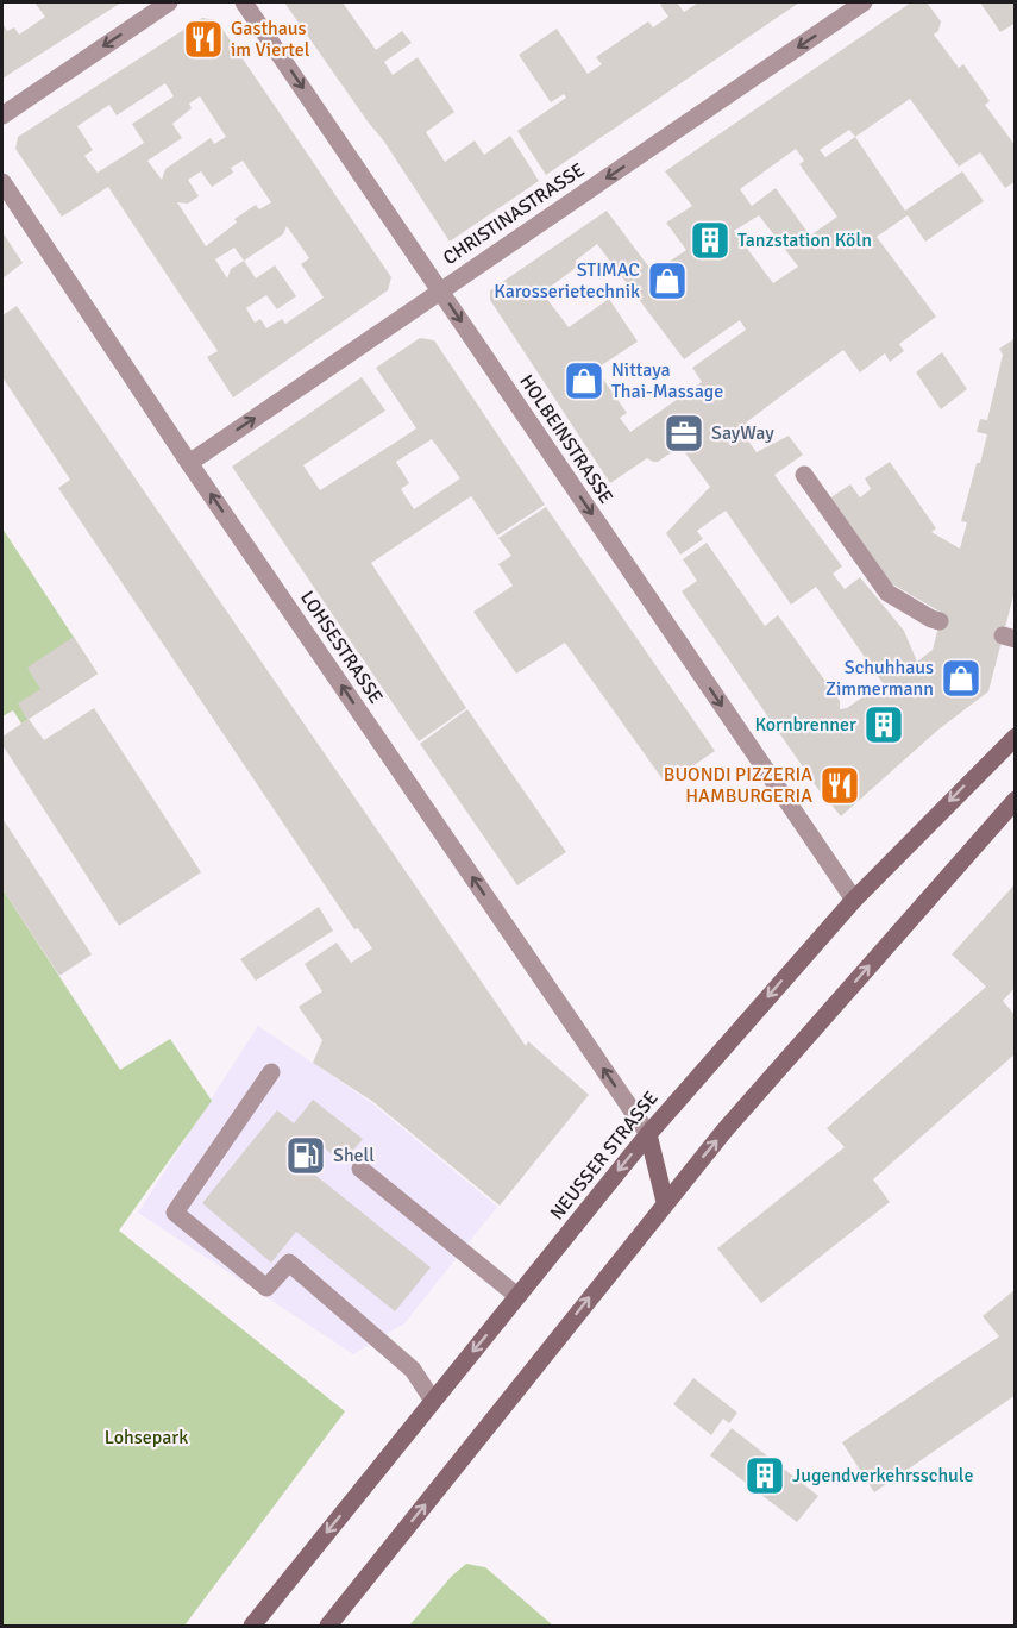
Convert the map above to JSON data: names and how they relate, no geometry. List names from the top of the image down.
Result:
{
  "streets": {
    "main road": ["NEUSSER STRASSE"],
    "street": ["CHRISTINASTRASSE", "HOLBEINSTRASSE", "LOHSESTRASSE"]
  },
  "crossings": [
    ["CHRISTINASTRASSE", "HOLBEINSTRASSE"],
    ["CHRISTINASTRASSE", "LOHSESTRASSE"],
    ["HOLBEINSTRASSE", "NEUSSER STRASSE"],
    ["LOHSESTRASSE", "NEUSSER STRASSE"]
  ],
  "one_way": ["HOLBEINSTRASSE", "LOHSESTRASSE"],
  "parks": ["Lohsepark"],
  "places": {
    "restaurant": ["Gasthaus im Viertel", "BUONDI PIZZERIA HAMBURGERIA"],
    "building": ["Tanzstation Köln", "Kornbrenner", "Jugendverkehrsschule"],
    "shop": ["STIMAC Karosserietechnik", "Nittaya Thai-Massage", "Schuhhaus Zimmermann"],
    "office": ["SayWay"],
    "fuel station": ["Shell"]
  }
}
